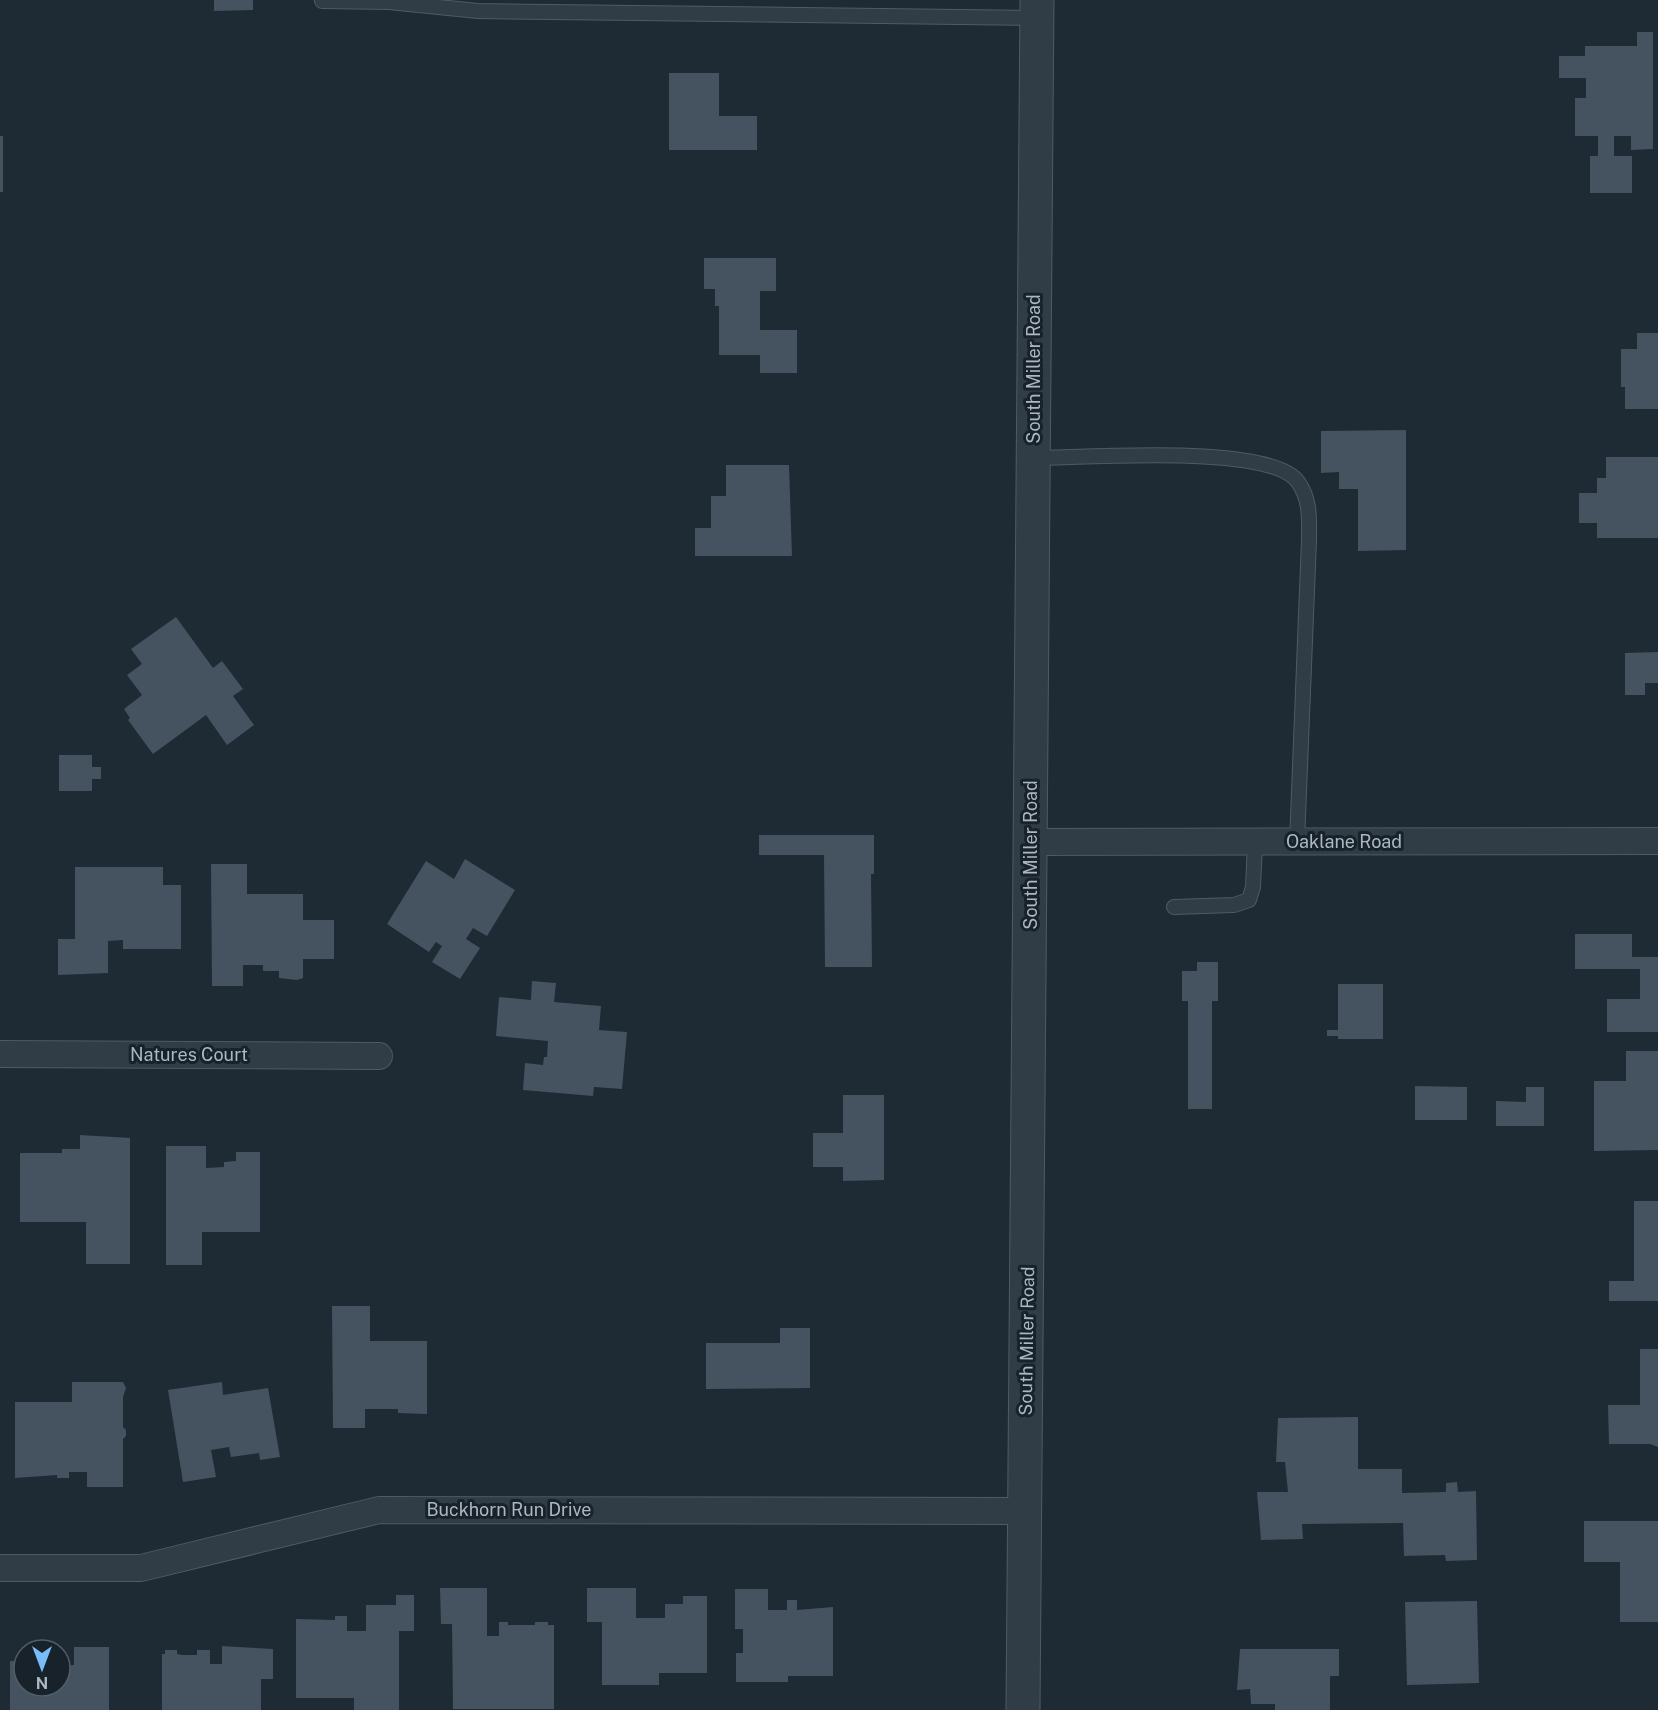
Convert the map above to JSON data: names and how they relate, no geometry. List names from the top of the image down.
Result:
{
  "streets": {
    "street": [
      "South Miller Road",
      "Oaklane Road",
      "Natures Court",
      "Buckhorn Run Drive"
    ]
  },
  "crossings": [
    ["South Miller Road", "Oaklane Road"],
    ["South Miller Road", "Buckhorn Run Drive"]
  ],
  "north": "bottom"
}
